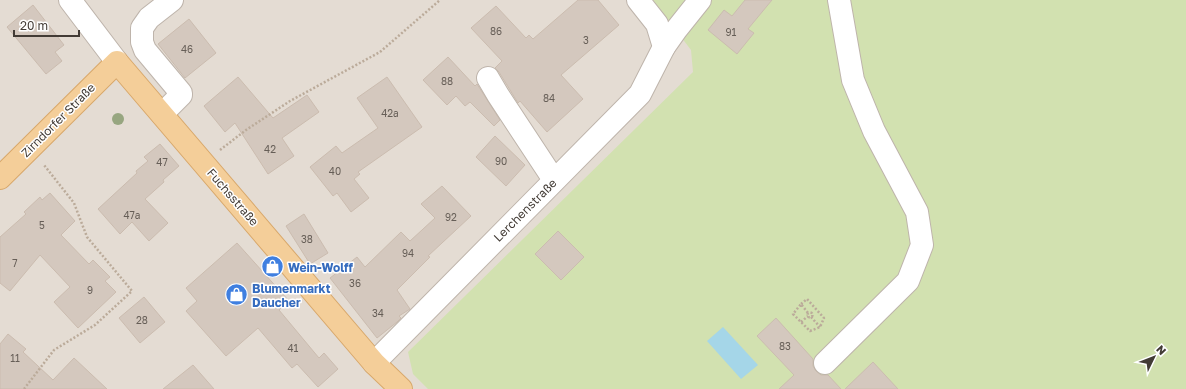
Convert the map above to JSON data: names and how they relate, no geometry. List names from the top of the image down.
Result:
{
  "streets": {
    "main road": ["Zirndorfer Straße", "Fuchsstraße"],
    "street": ["Lerchenstraße"]
  },
  "crossings": [
    ["Zirndorfer Straße", "Fuchsstraße"],
    ["Fuchsstraße", "Lerchenstraße"]
  ],
  "places": {
    "shop": ["Wein-Wolff", "Blumenmarkt Daucher"]
  },
  "house_numbers": [
    "86",
    "91",
    "3",
    "46",
    "88",
    "84",
    "42a",
    "42",
    "90",
    "47",
    "40",
    "47a",
    "92",
    "5",
    "38",
    "94",
    "7",
    "36",
    "9",
    "34",
    "28",
    "83",
    "41",
    "11"
  ],
  "scale_bar": "20 m",
  "north": "top right"
}
